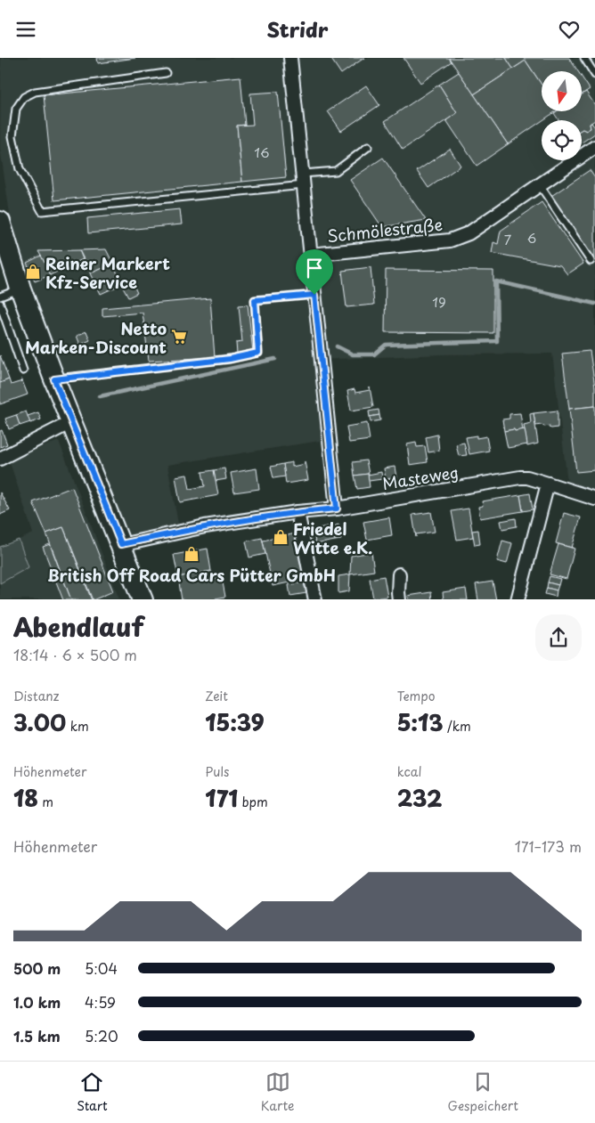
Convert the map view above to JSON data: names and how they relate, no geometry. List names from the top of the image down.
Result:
{
  "streets": {
    "street": ["Schmölestraße", "Masteweg"]
  },
  "places": {
    "shop": ["Reiner Markert Kfz-Service", "Friedel Witte e.K.", "British Off Road Cars Pütter GmbH"],
    "supermarket": ["Netto Marken-Discount"]
  },
  "house_numbers": [
    "16",
    "6",
    "7",
    "19"
  ],
  "north": "bottom",
  "page": {
    "header": "Stridr",
    "heading": ["Abendlauf", "18:14 · 6 × 500 m"],
    "stats": [
      ["Distanz", "3.00 km"],
      ["Zeit", "15:39"],
      ["Tempo", "5:13 /km"],
      ["Höhenmeter", "18 m"],
      ["Puls", "171 bpm"],
      ["kcal", "232"]
    ],
    "chart": ["Höhenmeter", "171–173 m"],
    "list": [
      {
        "name": "500 m",
        "note": "5:04"
      },
      {
        "name": "1.0 km",
        "note": "4:59"
      },
      {
        "name": "1.5 km",
        "note": "5:20"
      }
    ],
    "tabs": ["Start", "Karte", "Gespeichert"]
  }
}
